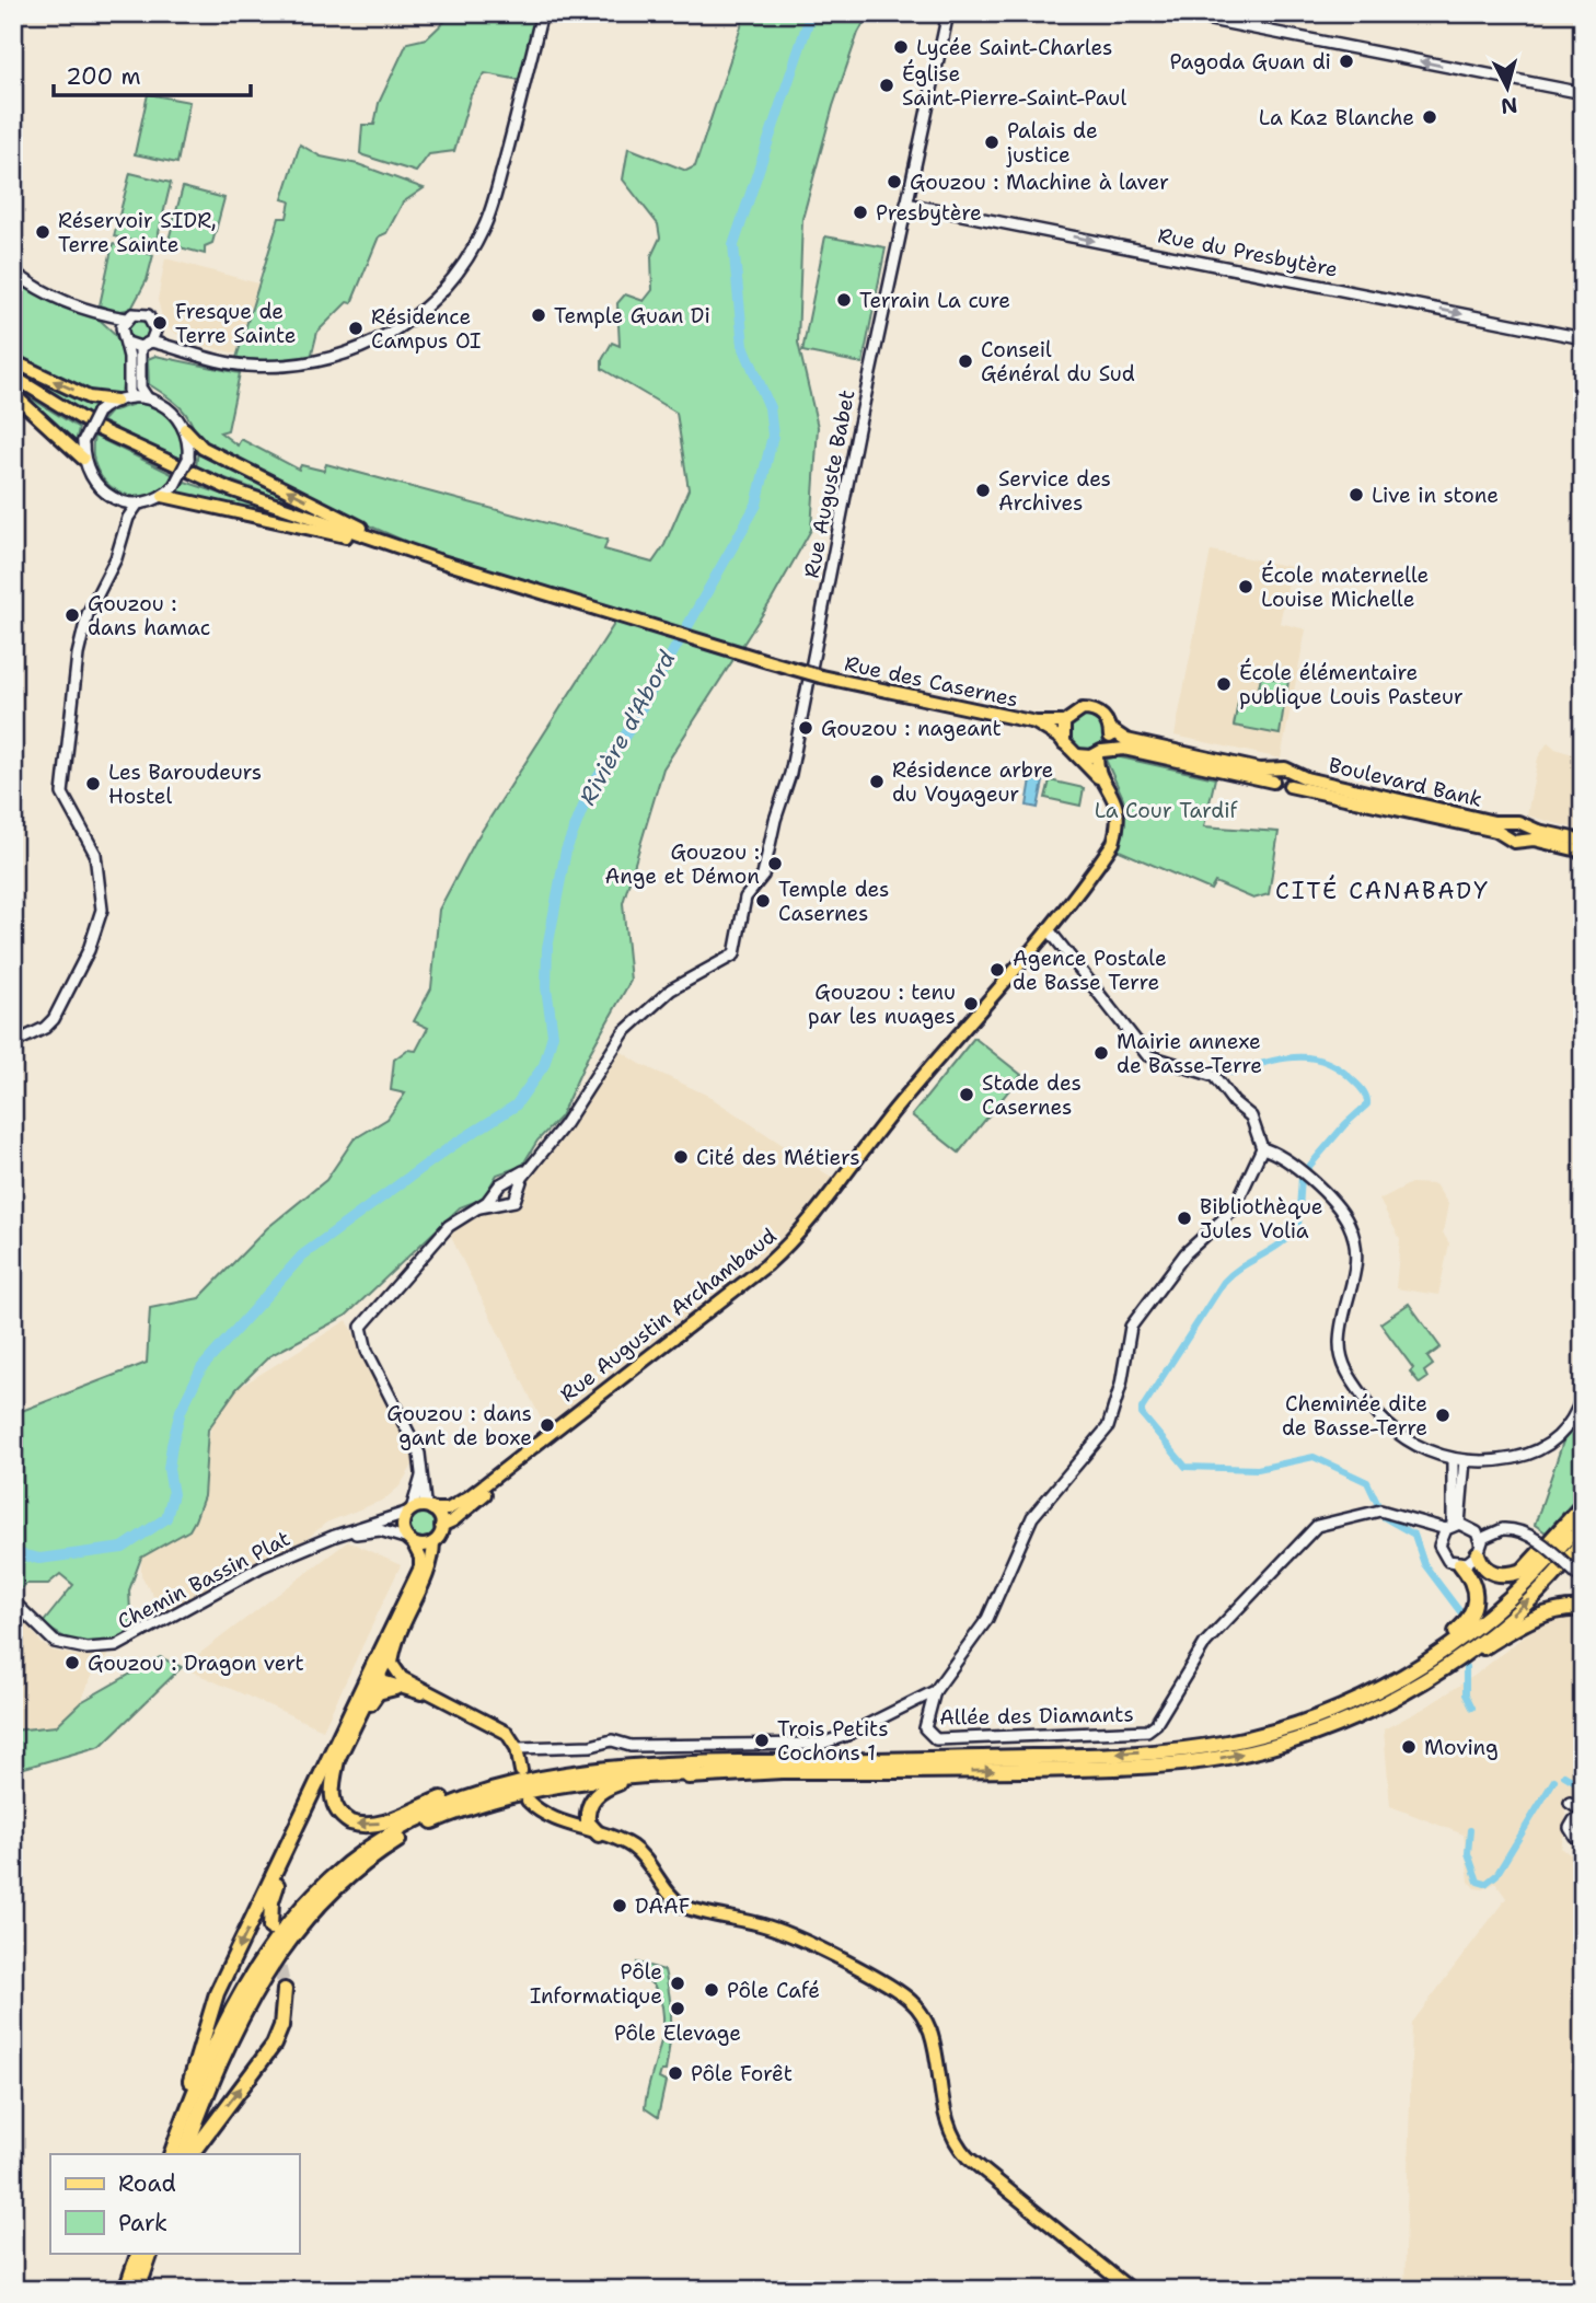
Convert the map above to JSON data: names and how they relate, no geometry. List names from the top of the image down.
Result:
{
  "streets": {
    "main road": ["Rue des Casernes", "Boulevard Bank", "Rue Augustin Archambaud"],
    "street": [
      "Rue du Presbytère",
      "Rue Auguste Babet",
      "Chemin Bassin Plat",
      "Allée des Diamants"
    ]
  },
  "crossings": [
    ["Rue du Presbytère", "Rue Auguste Babet"],
    ["Rue Augustin Archambaud", "Chemin Bassin Plat"]
  ],
  "one_way": ["Rue du Presbytère"],
  "districts": ["CITÉ CANABADY"],
  "water": ["Rivière d'Abord"],
  "parks": ["La Cour Tardif"],
  "places": [
    "Lycée Saint-Charles",
    "Pagoda Guan di",
    "Église Saint-Pierre-Saint-Paul",
    "La Kaz Blanche",
    "Palais de justice",
    "Gouzou : Machine à laver",
    "Presbytère",
    "Réservoir SIDR, Terre Sainte",
    "Terrain La cure",
    "Temple Guan Di",
    "Fresque de Terre Sainte",
    "Résidence Campus OI",
    "Conseil Général du Sud",
    "Service des Archives",
    "Live in stone",
    "École maternelle Louise Michelle",
    "Gouzou : dans hamac",
    "École élémentaire publique Louis Pasteur",
    "Gouzou : nageant",
    "Résidence arbre du Voyageur",
    "Les Baroudeurs Hostel",
    "Gouzou : Ange et Démon",
    "Temple des Casernes",
    "Agence Postale de Basse Terre",
    "Gouzou : tenu par les nuages",
    "Mairie annexe de Basse-Terre",
    "Stade des Casernes",
    "Cité des Métiers",
    "Bibliothèque Jules Volia",
    "Cheminée dite de Basse-Terre",
    "Gouzou : dans gant de boxe",
    "Gouzou : Dragon vert",
    "Trois Petits Cochons 1",
    "Moving",
    "DAAF",
    "Pôle Informatique",
    "Pôle Café",
    "Pôle Elevage",
    "Pôle Forêt"
  ],
  "legend": ["Road", "Park"],
  "scale_bar": "200 m",
  "north": "bottom"
}
